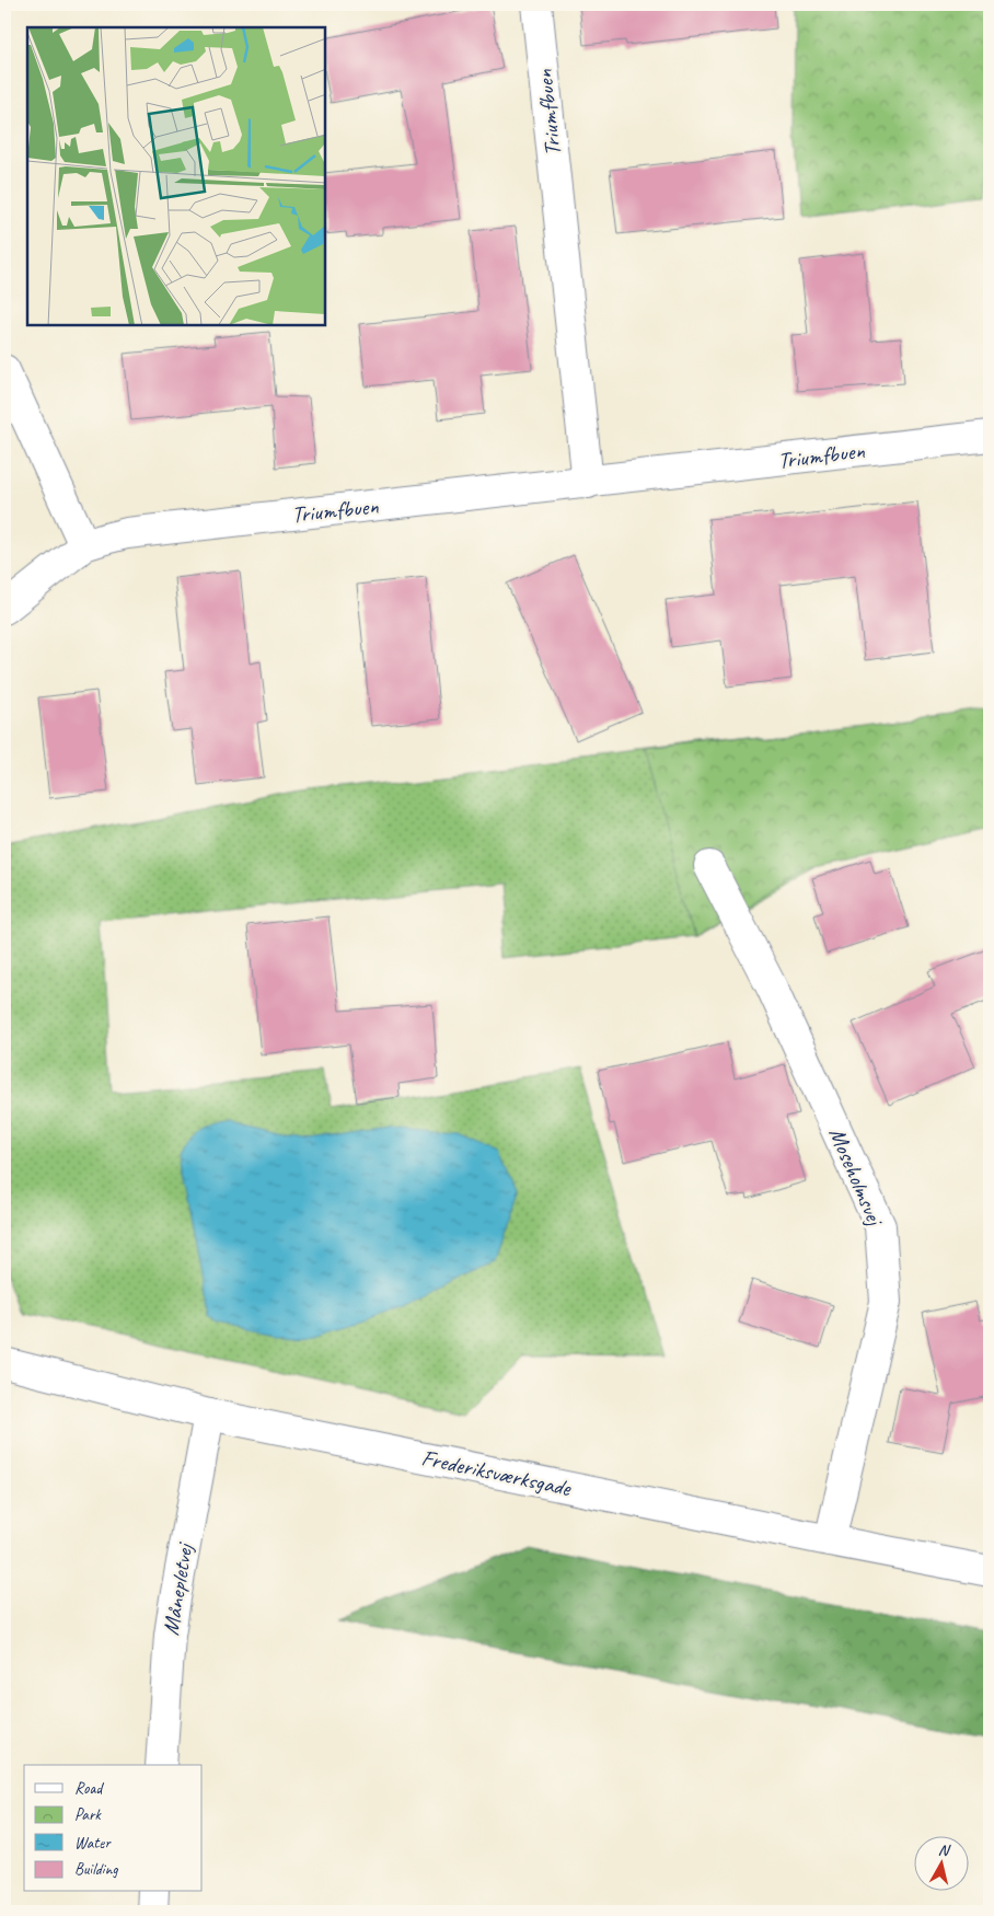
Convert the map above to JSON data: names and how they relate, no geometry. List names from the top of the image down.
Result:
{
  "streets": {
    "street": [
      "Triumfbuen",
      "Moseholmsvej",
      "Frederiksværksgade",
      "Månepletvej"
    ]
  },
  "crossings": [
    ["Moseholmsvej", "Frederiksværksgade"],
    ["Frederiksværksgade", "Månepletvej"]
  ],
  "legend": [
    "Road",
    "Park",
    "Water",
    "Building"
  ],
  "north": "top"
}
